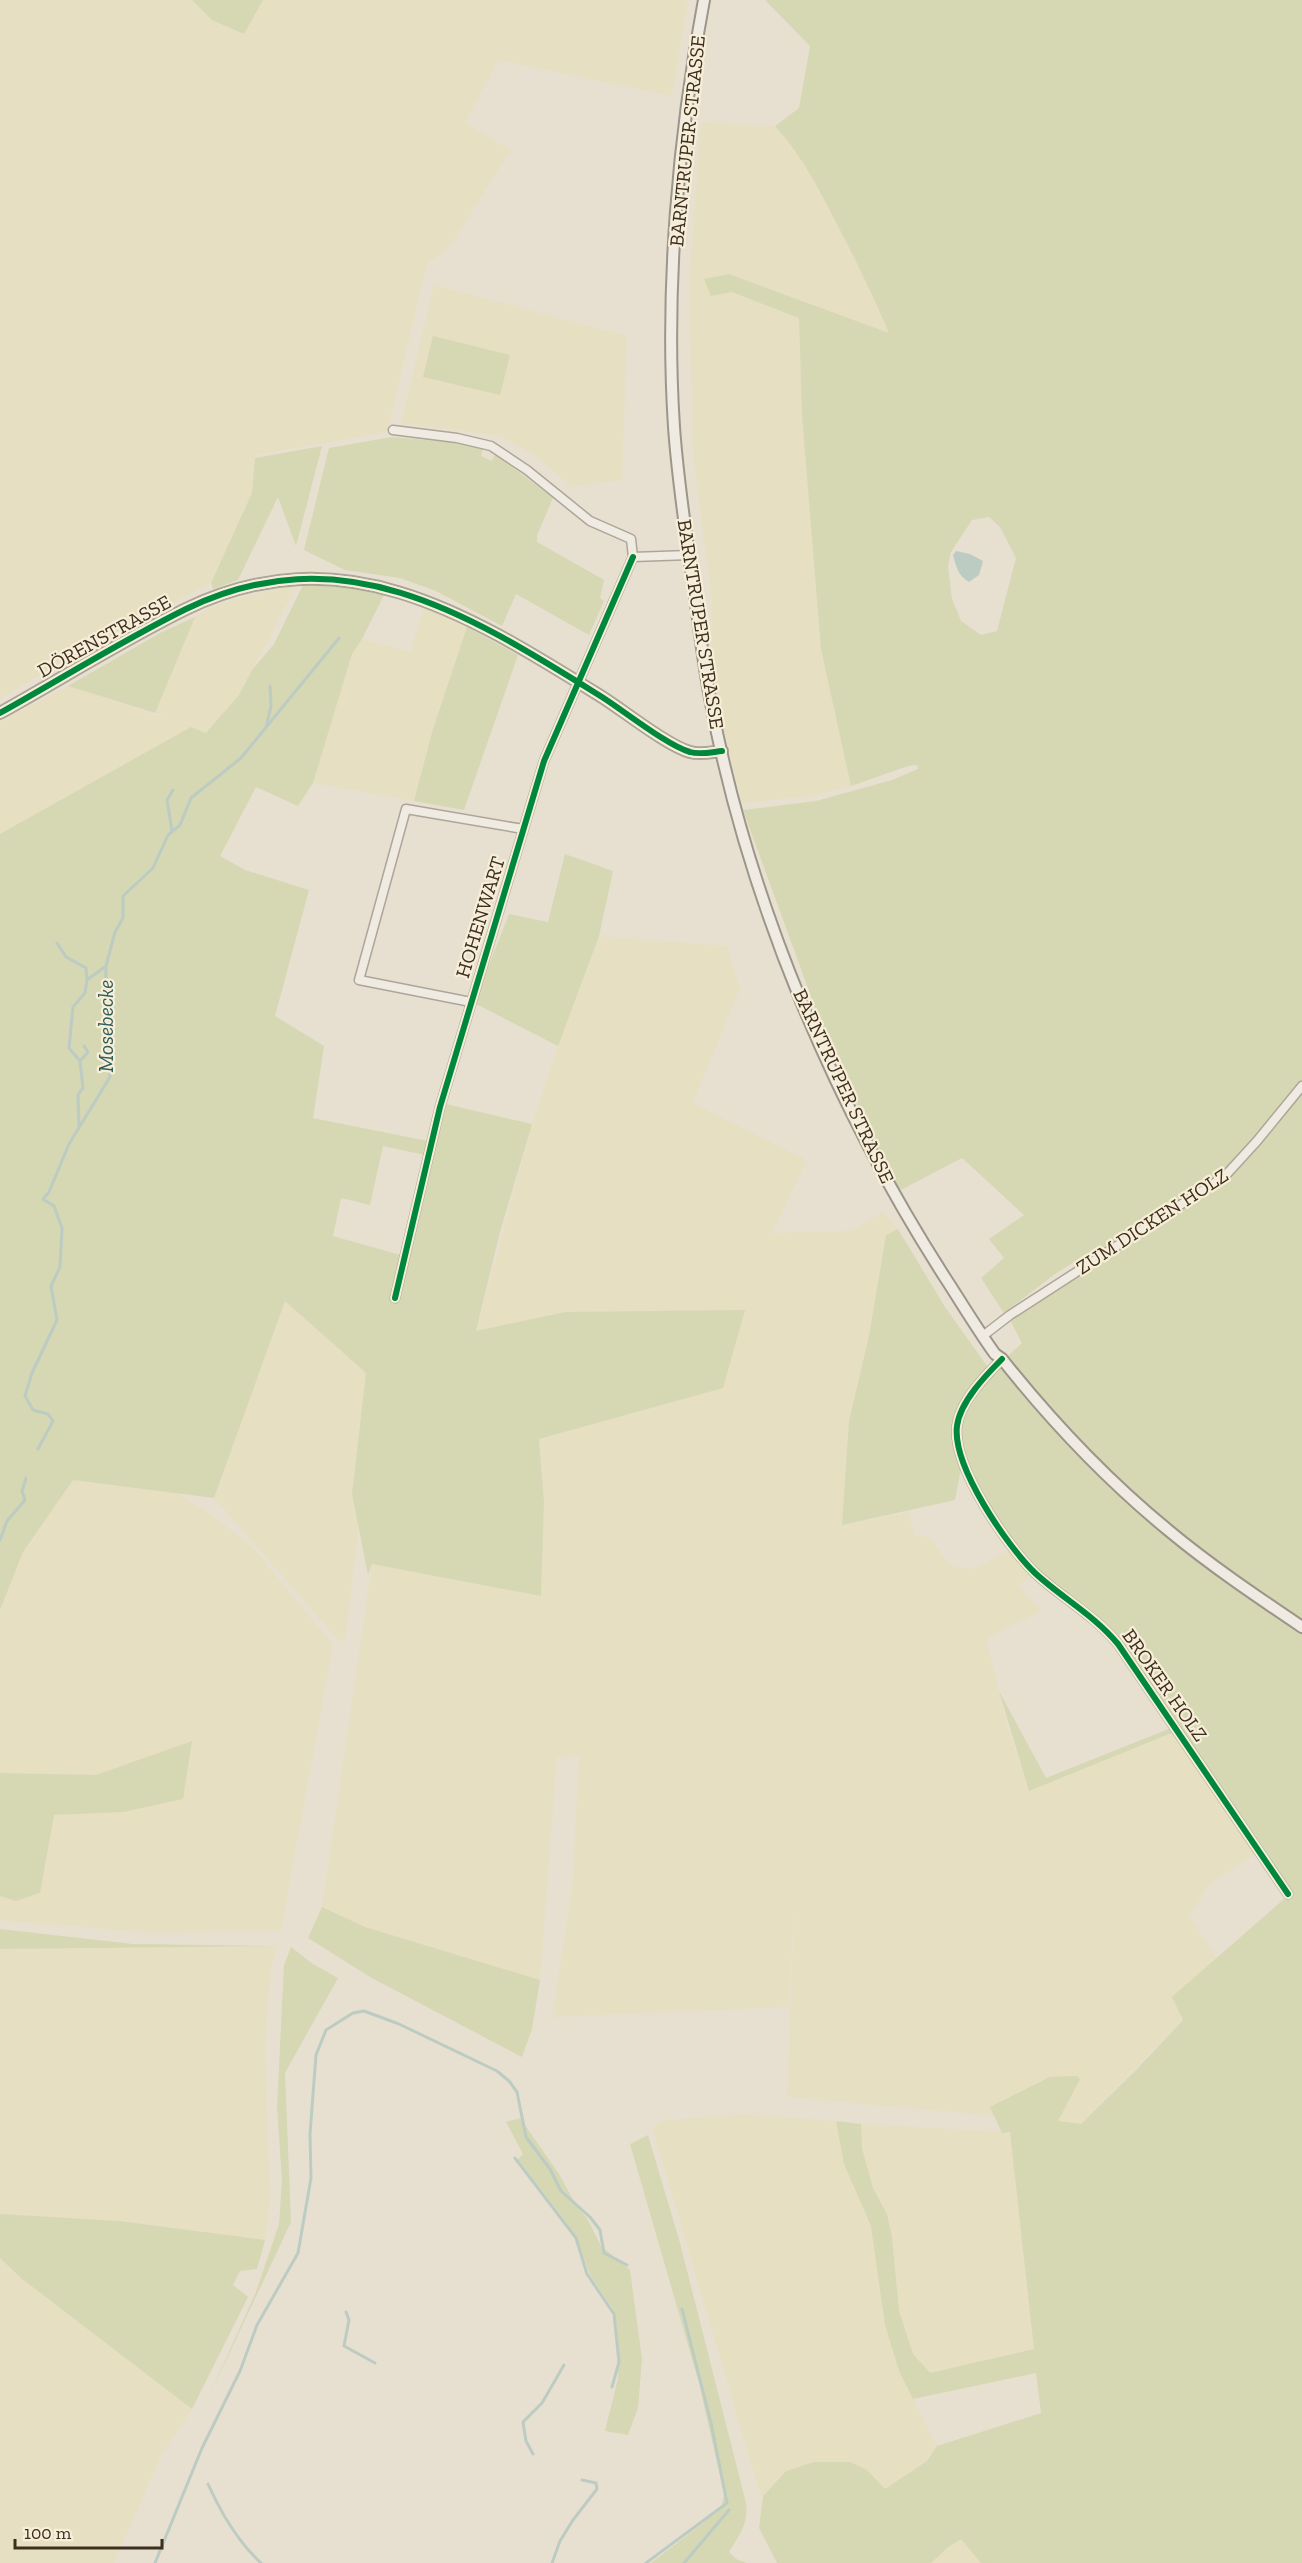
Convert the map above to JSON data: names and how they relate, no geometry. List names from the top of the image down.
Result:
{
  "streets": {
    "main road": ["BARNTRUPER STRASSE", "DÖRENSTRASSE"],
    "street": ["HOHENWART", "ZUM DICKEN HOLZ", "BROKER HOLZ"]
  },
  "crossings": [
    ["BARNTRUPER STRASSE", "DÖRENSTRASSE"],
    ["BARNTRUPER STRASSE", "ZUM DICKEN HOLZ"],
    ["BARNTRUPER STRASSE", "BROKER HOLZ"],
    ["DÖRENSTRASSE", "HOHENWART"]
  ],
  "water": ["Mosebecke"],
  "scale_bar": "100 m"
}
